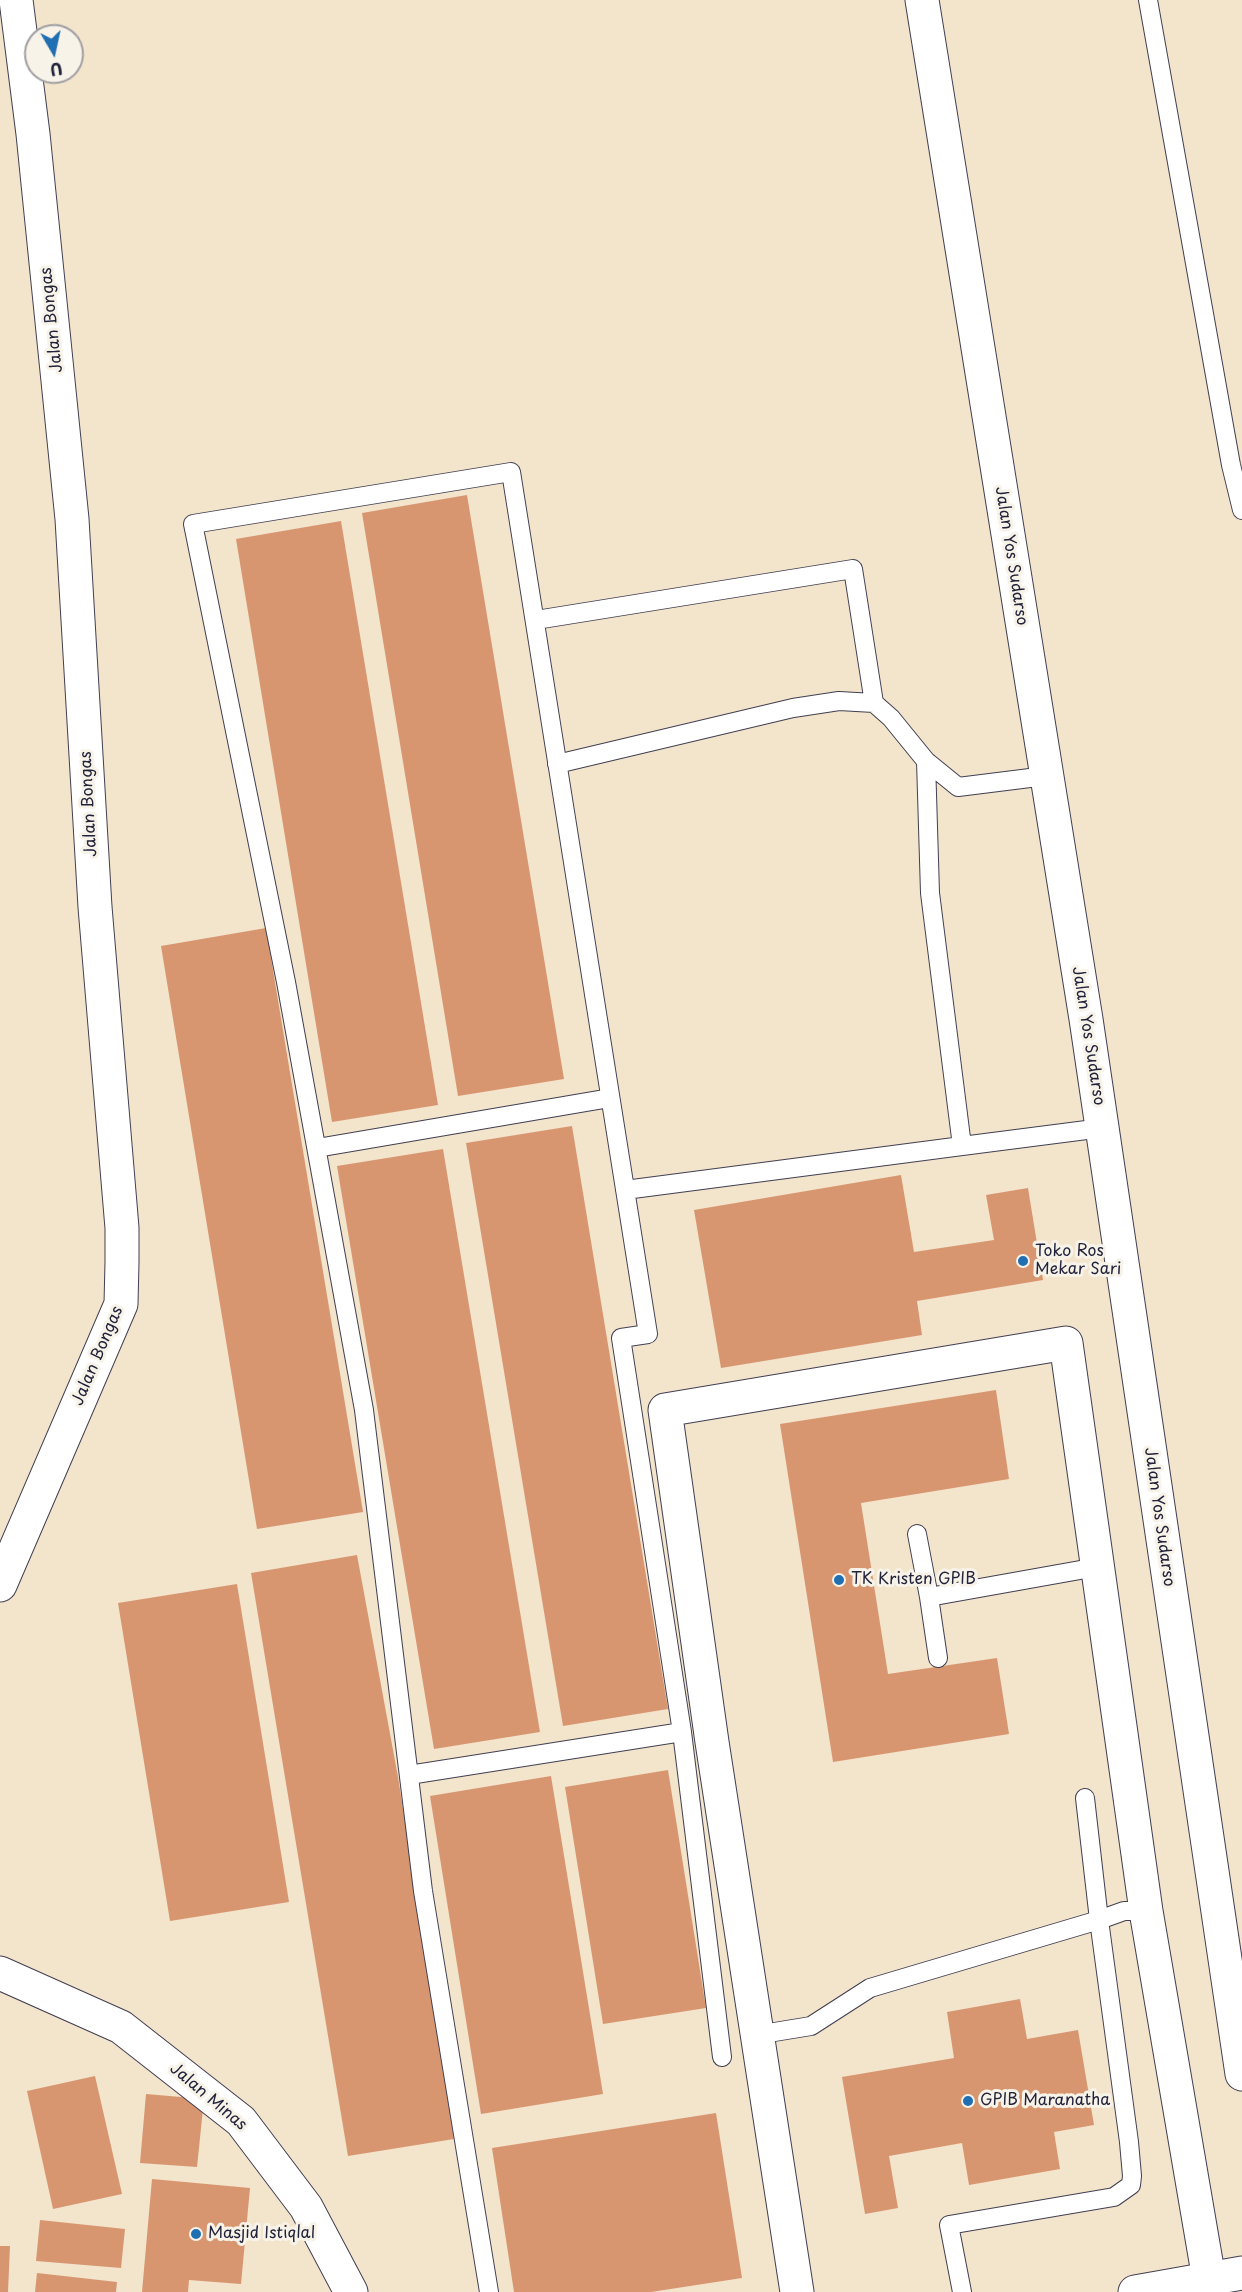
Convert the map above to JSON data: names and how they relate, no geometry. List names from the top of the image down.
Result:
{
  "streets": {
    "street": ["Jalan Bongas", "Jalan Yos Sudarso", "Jalan Minas"]
  },
  "places": [
    "Toko Ros Mekar Sari",
    "TK Kristen GPIB",
    "GPIB Maranatha",
    "Masjid Istiqlal"
  ],
  "north": "bottom"
}
